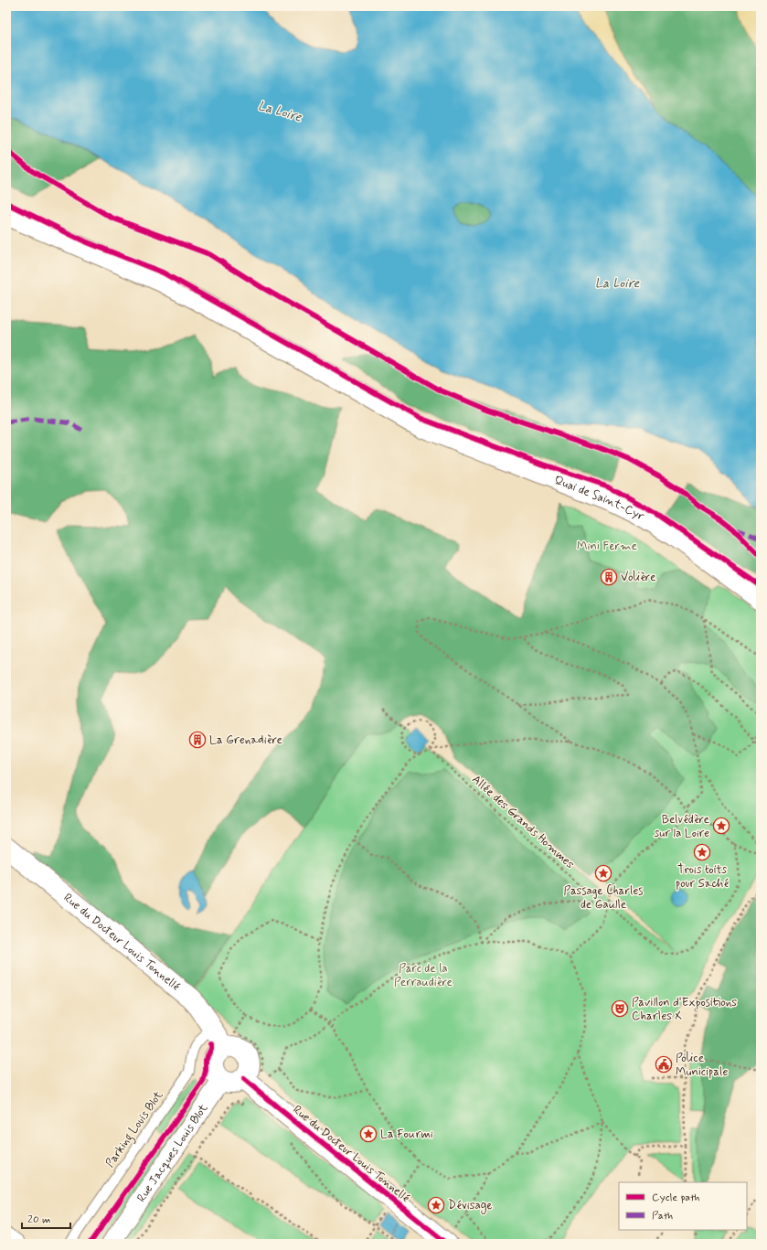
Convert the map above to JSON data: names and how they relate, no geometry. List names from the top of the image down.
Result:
{
  "streets": {
    "main road": ["Quai de Saint-Cyr", "Rue du Docteur Louis Tonnellé"],
    "street": ["Rue Jacques Louis Blot"],
    "lane": ["Parking Louis Blot"],
    "path": ["Allée des Grands Hommes"]
  },
  "crossings": [
    ["Rue du Docteur Louis Tonnellé", "Parking Louis Blot"],
    ["Rue du Docteur Louis Tonnellé", "Rue Jacques Louis Blot"]
  ],
  "water": ["La Loire"],
  "parks": ["Mini Ferme", "Parc de la Perraudière"],
  "places": {
    "building": ["Volière", "La Grenadière"],
    "place": [
      "Belvédère sur la Loire",
      "Trois toits pour Saché",
      "Passage Charles de Gaulle",
      "La Fourmi",
      "Dévisage"
    ],
    "theatre": ["Pavillon d'Expositions Charles X"],
    "public building": ["Police Municipale"]
  },
  "legend": ["Cycle path", "Path"],
  "scale_bar": "20 m"
}
